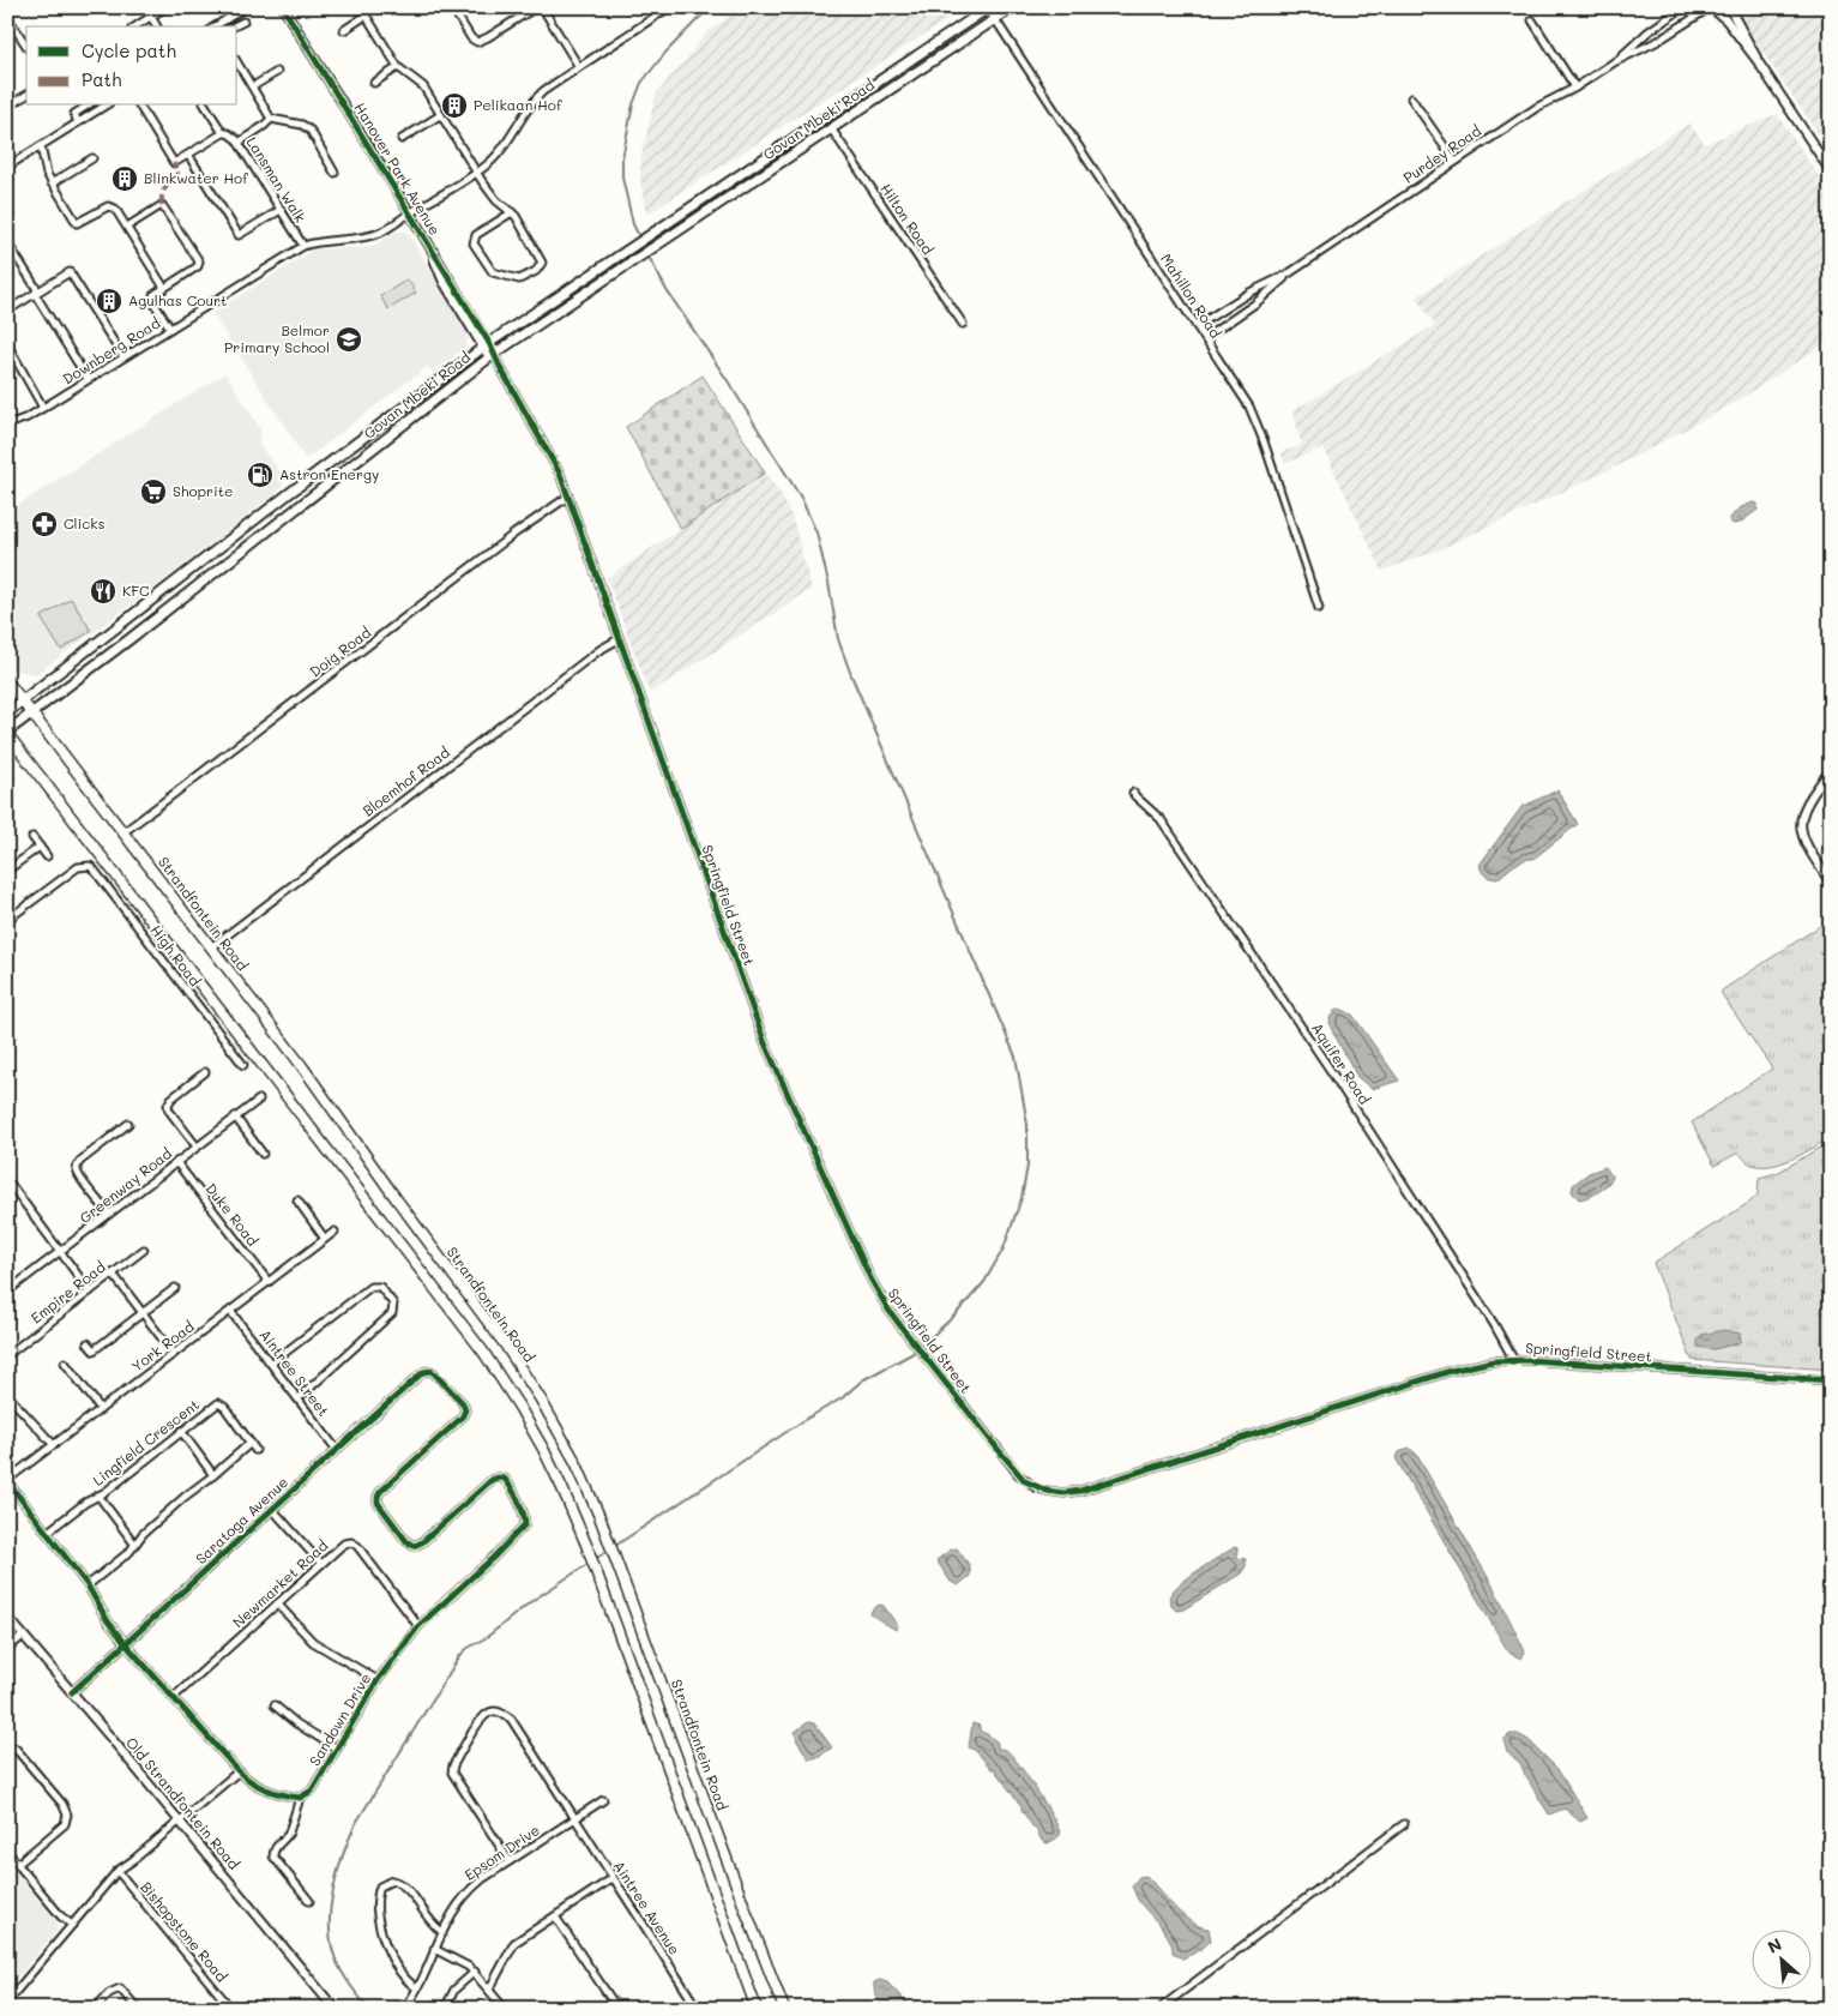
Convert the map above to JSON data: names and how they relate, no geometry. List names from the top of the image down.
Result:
{
  "streets": {
    "main road": ["Govan Mbeki Road", "Strandfontein Road"],
    "street": [
      "Purdey Road",
      "Hanover Park Avenue",
      "Lansman Walk",
      "Hilton Road",
      "Mahillon Road",
      "Downberg Road",
      "Doig Road",
      "Bloemhof Road",
      "Springfield Street",
      "High Road",
      "Aquifer Road",
      "Greenway Road",
      "Duke Road",
      "Empire Road",
      "York Road",
      "Aintree Street",
      "Lingfield Crescent",
      "Saratoga Avenue",
      "Newmarket Road",
      "Sandown Drive",
      "Old Strandfontein Road",
      "Epsom Drive",
      "Aintree Avenue",
      "Bishopstone Road"
    ]
  },
  "crossings": [
    ["Govan Mbeki Road", "Hanover Park Avenue"],
    ["Govan Mbeki Road", "Hilton Road"],
    ["Govan Mbeki Road", "Mahillon Road"],
    ["Govan Mbeki Road", "Springfield Street"],
    ["Govan Mbeki Road", "Strandfontein Road"],
    ["Purdey Road", "Mahillon Road"],
    ["Hanover Park Avenue", "Downberg Road"],
    ["Hanover Park Avenue", "Springfield Street"],
    ["Lansman Walk", "Downberg Road"],
    ["Doig Road", "Springfield Street"],
    ["Bloemhof Road", "Springfield Street"],
    ["Bloemhof Road", "Strandfontein Road"],
    ["Springfield Street", "Aquifer Road"],
    ["Greenway Road", "Duke Road"],
    ["Duke Road", "York Road"],
    ["York Road", "Aintree Street"],
    ["Aintree Street", "Saratoga Avenue"],
    ["Saratoga Avenue", "Sandown Drive"],
    ["Saratoga Avenue", "Old Strandfontein Road"],
    ["Newmarket Road", "Sandown Drive"],
    ["Epsom Drive", "Aintree Avenue"]
  ],
  "places": {
    "building": ["Pelikaan Hof", "Blinkwater Hof", "Agulhas Court"],
    "school or university": ["Belmor Primary School"],
    "fuel station": ["Astron Energy"],
    "supermarket": ["Shoprite"],
    "pharmacy": ["Clicks"],
    "restaurant": ["KFC"]
  },
  "legend": ["Cycle path", "Path"],
  "north": "top left"
}
